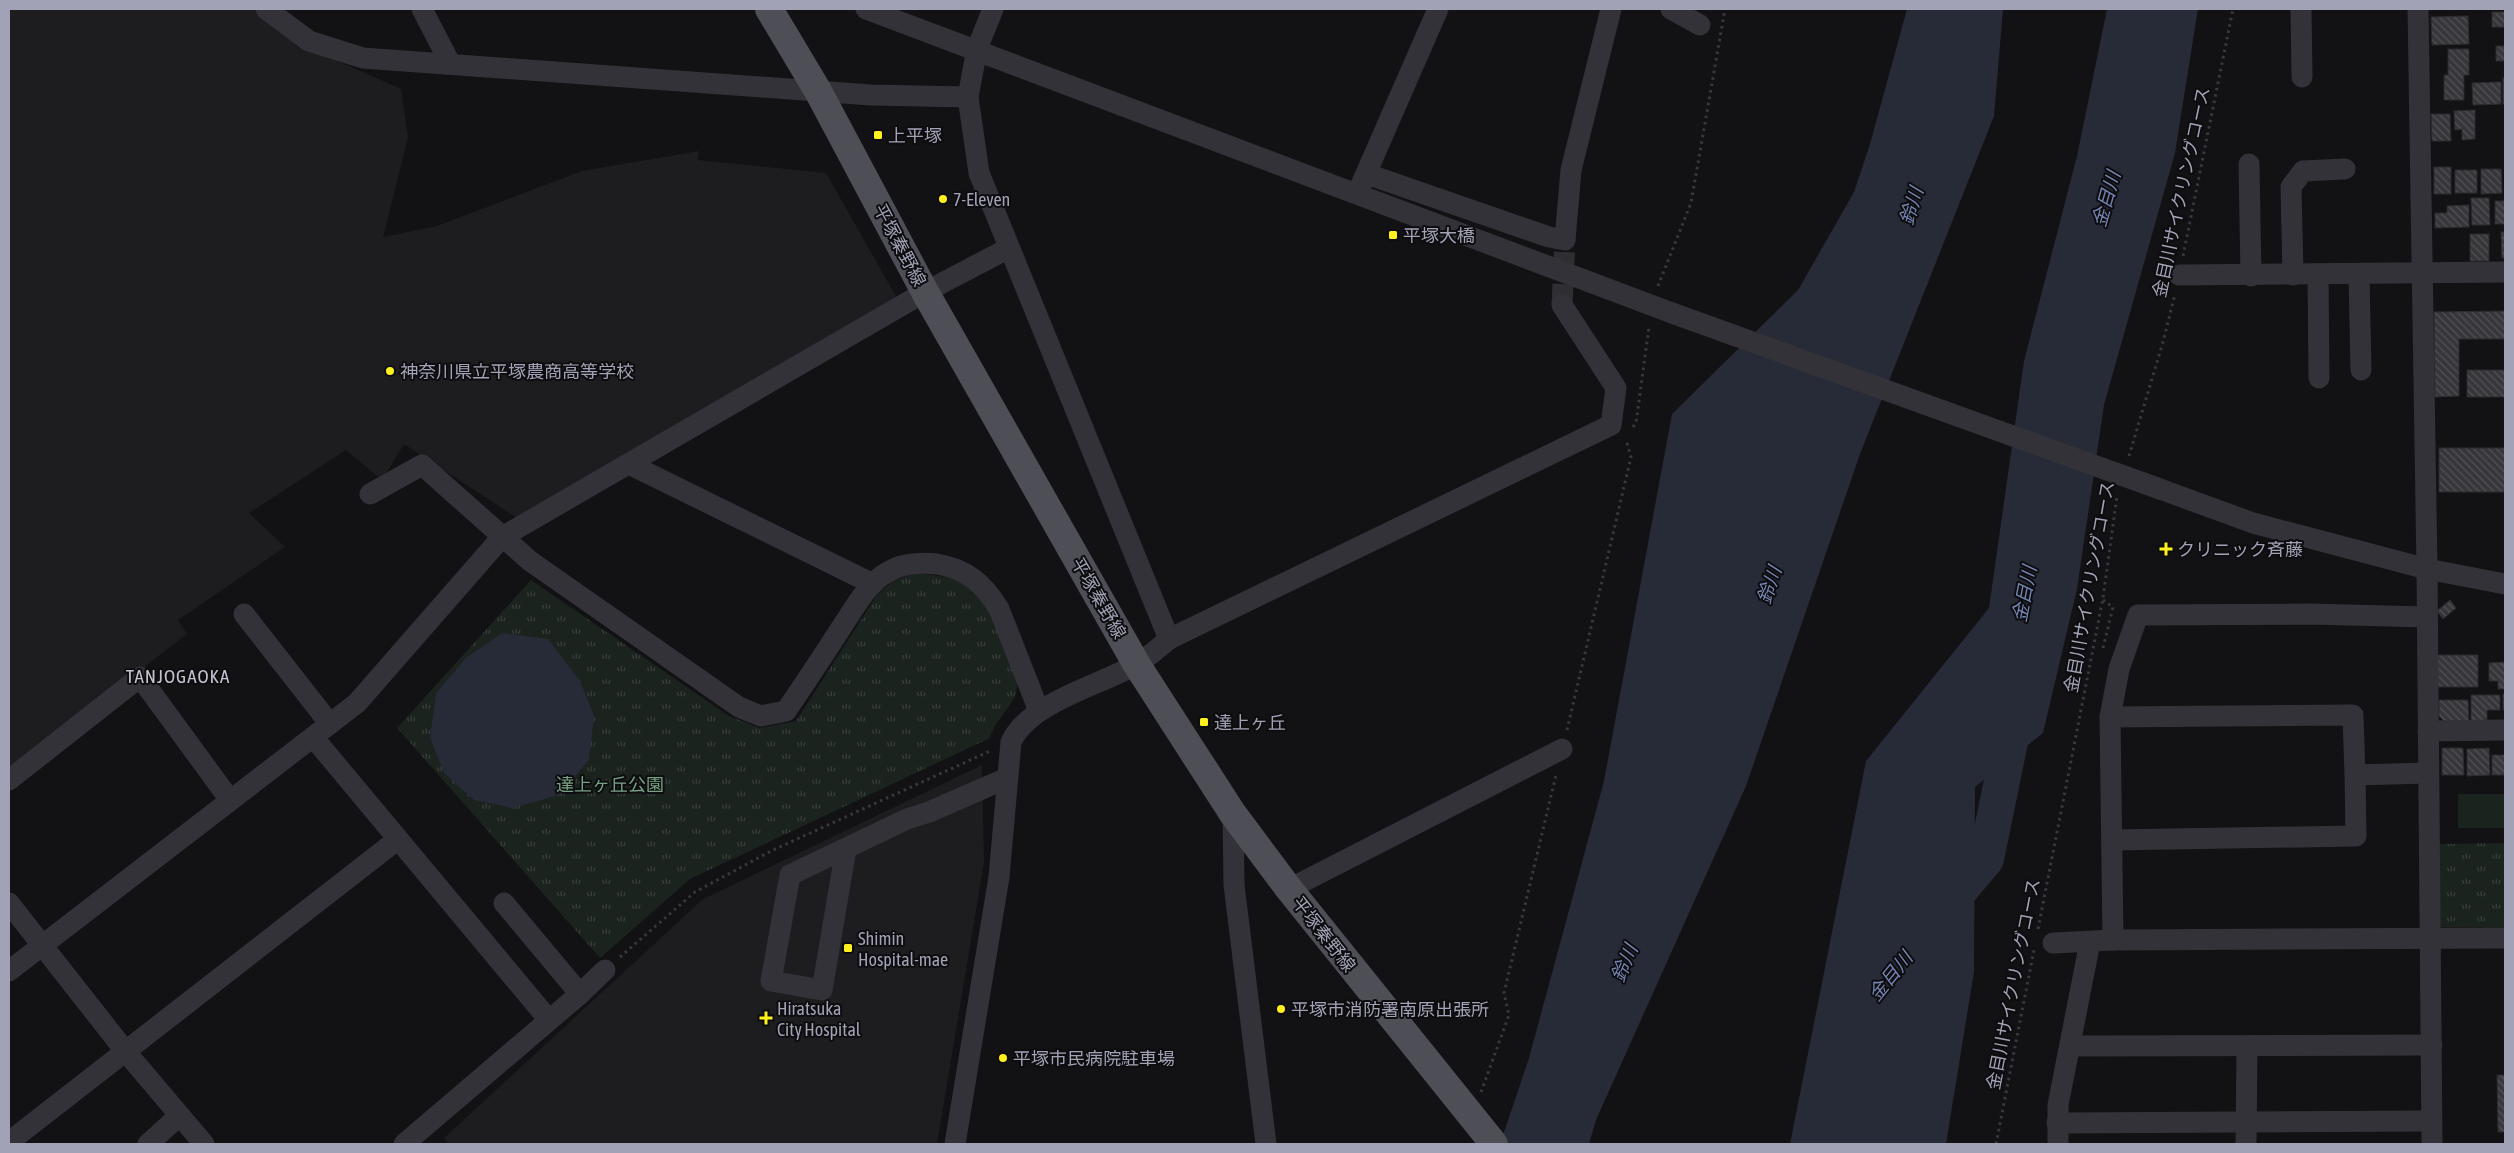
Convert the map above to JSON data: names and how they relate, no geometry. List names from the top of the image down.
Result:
{
  "streets": {
    "main road": ["平塚秦野線"],
    "path": ["金目川サイクリングコース"]
  },
  "districts": ["TANJOGAOKA"],
  "water": ["金目川", "鈴川"],
  "parks": ["達上ヶ丘公園"],
  "places": {
    "transit": [
      "上平塚",
      "平塚大橋",
      "達上ヶ丘",
      "Shimin Hospital-mae"
    ],
    "other": [
      "7-Eleven",
      "神奈川県立平塚農商高等学校",
      "平塚市消防署南原出張所",
      "平塚市民病院駐車場"
    ],
    "health": ["クリニック斉藤", "Hiratsuka City Hospital"]
  }
}
